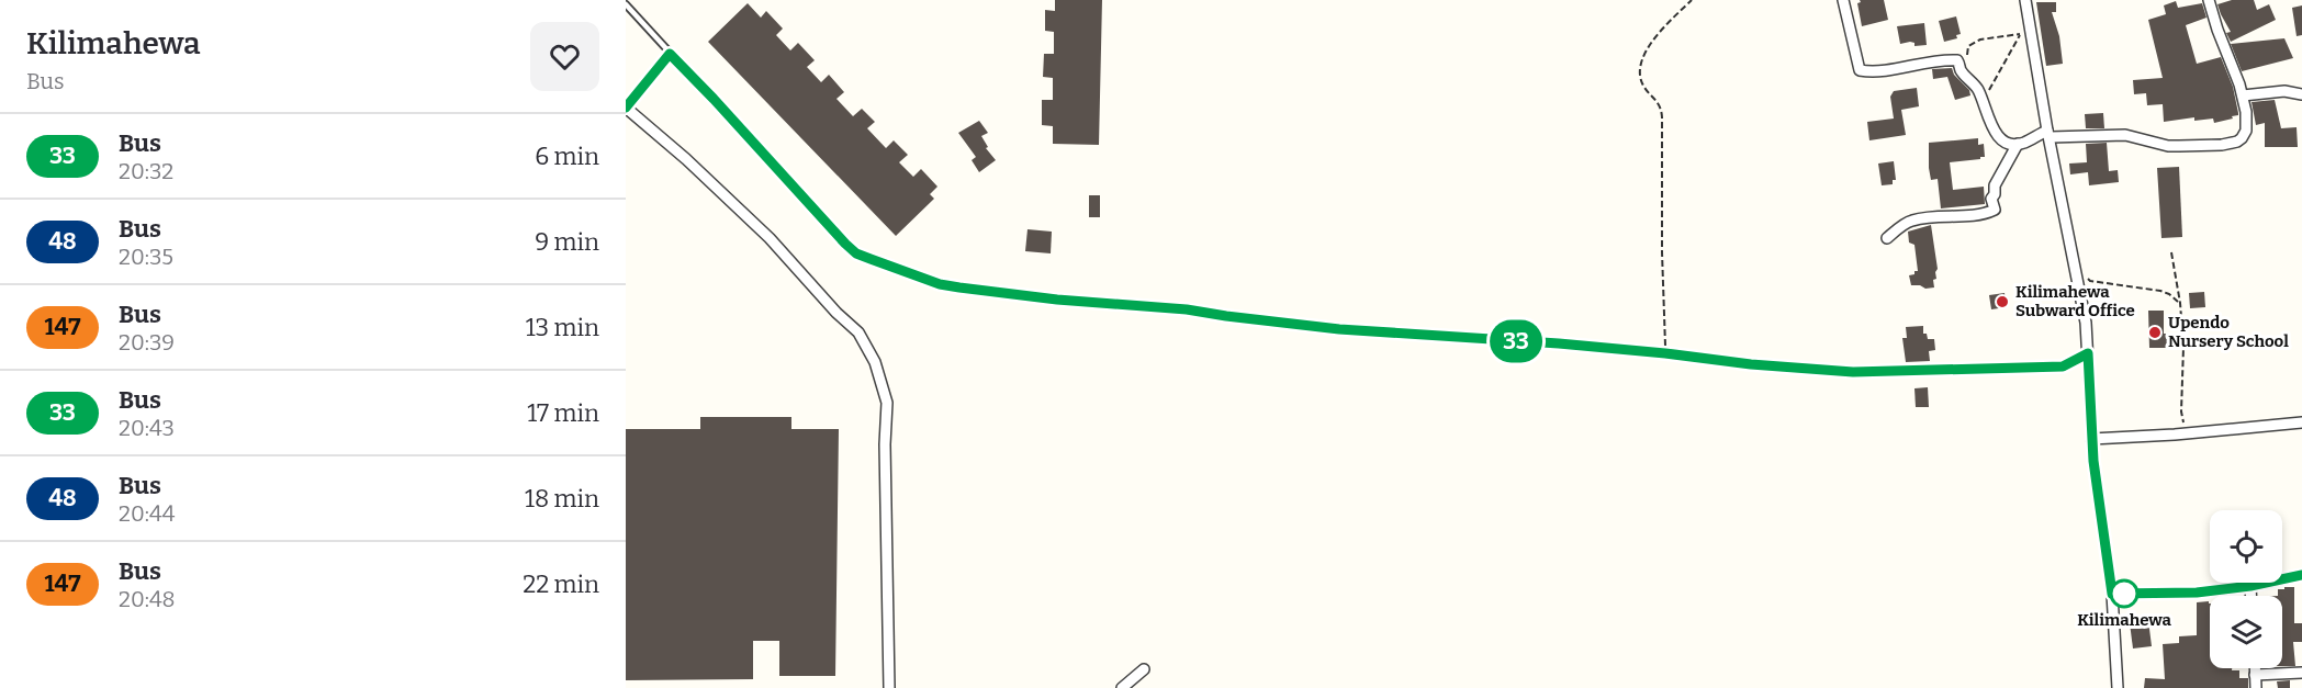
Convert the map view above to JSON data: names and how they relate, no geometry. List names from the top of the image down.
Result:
{
  "places": ["Kilimahewa Subward Office", "Upendo Nursery School", "Kilimahewa"],
  "lines": ["bus line 33"],
  "page": {
    "heading": ["Kilimahewa", "Bus"],
    "on_map": "33",
    "list": [
      {
        "mark": "33",
        "name": "Bus",
        "note": "20:32",
        "value": "6 min"
      },
      {
        "mark": "48",
        "name": "Bus",
        "note": "20:35",
        "value": "9 min"
      },
      {
        "mark": "147",
        "name": "Bus",
        "note": "20:39",
        "value": "13 min"
      },
      {
        "mark": "33",
        "name": "Bus",
        "note": "20:43",
        "value": "17 min"
      },
      {
        "mark": "48",
        "name": "Bus",
        "note": "20:44",
        "value": "18 min"
      },
      {
        "mark": "147",
        "name": "Bus",
        "note": "20:48",
        "value": "22 min"
      }
    ]
  }
}
